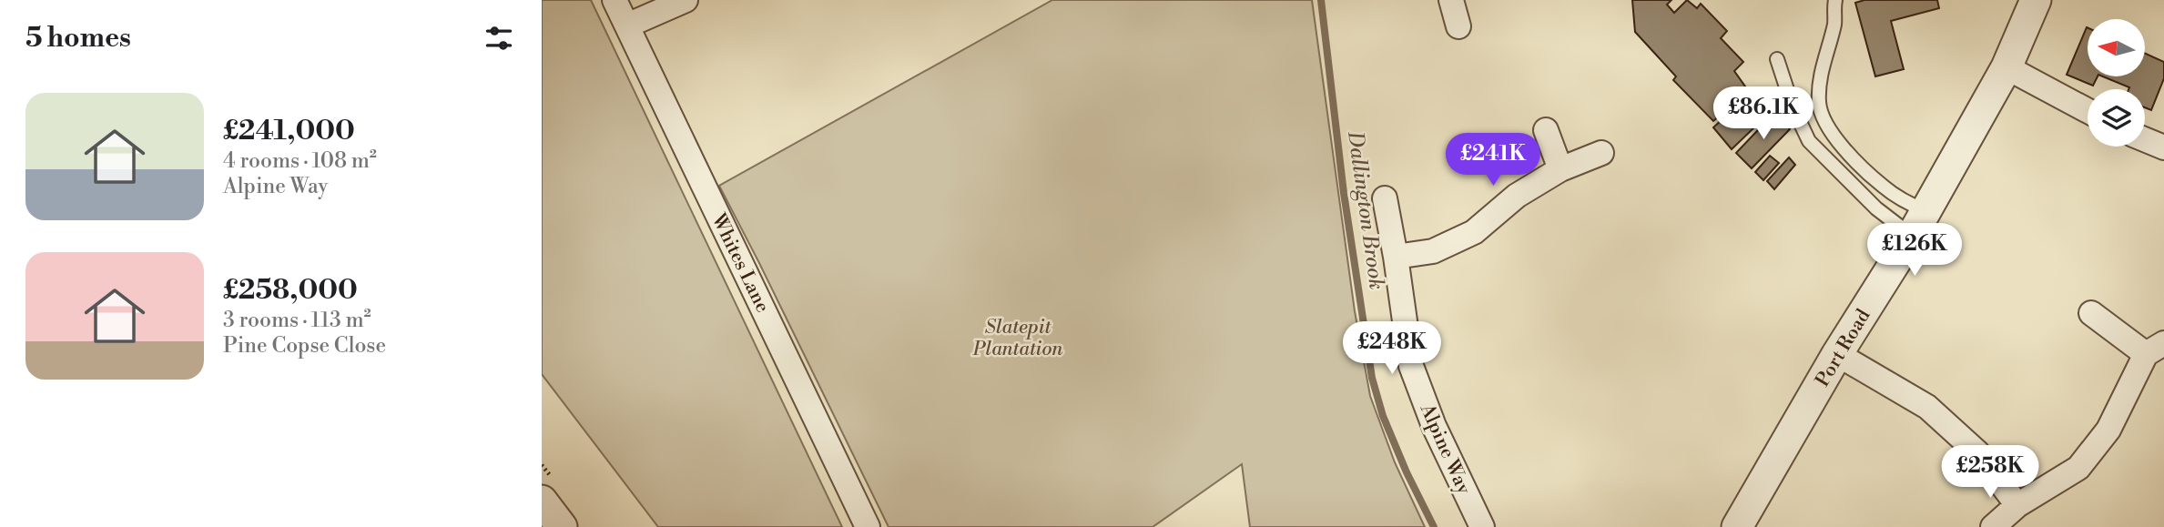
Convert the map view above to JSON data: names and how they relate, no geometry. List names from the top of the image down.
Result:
{
  "streets": {
    "street": ["Whites Lane", "Port Road", "Alpine Way"]
  },
  "water": ["Dallington Brook"],
  "parks": ["Slatepit Plantation"],
  "north": "left",
  "page": {
    "heading": "5 homes",
    "list": [
      {
        "name": "£241,000",
        "note": "4 rooms · 108 m² · Alpine Way"
      },
      {
        "name": "£258,000",
        "note": "3 rooms · 113 m² · Pine Copse Close"
      }
    ],
    "price": [
      "£86.1K",
      "£241K",
      "£126K",
      "£248K",
      "£258K"
    ]
  }
}
